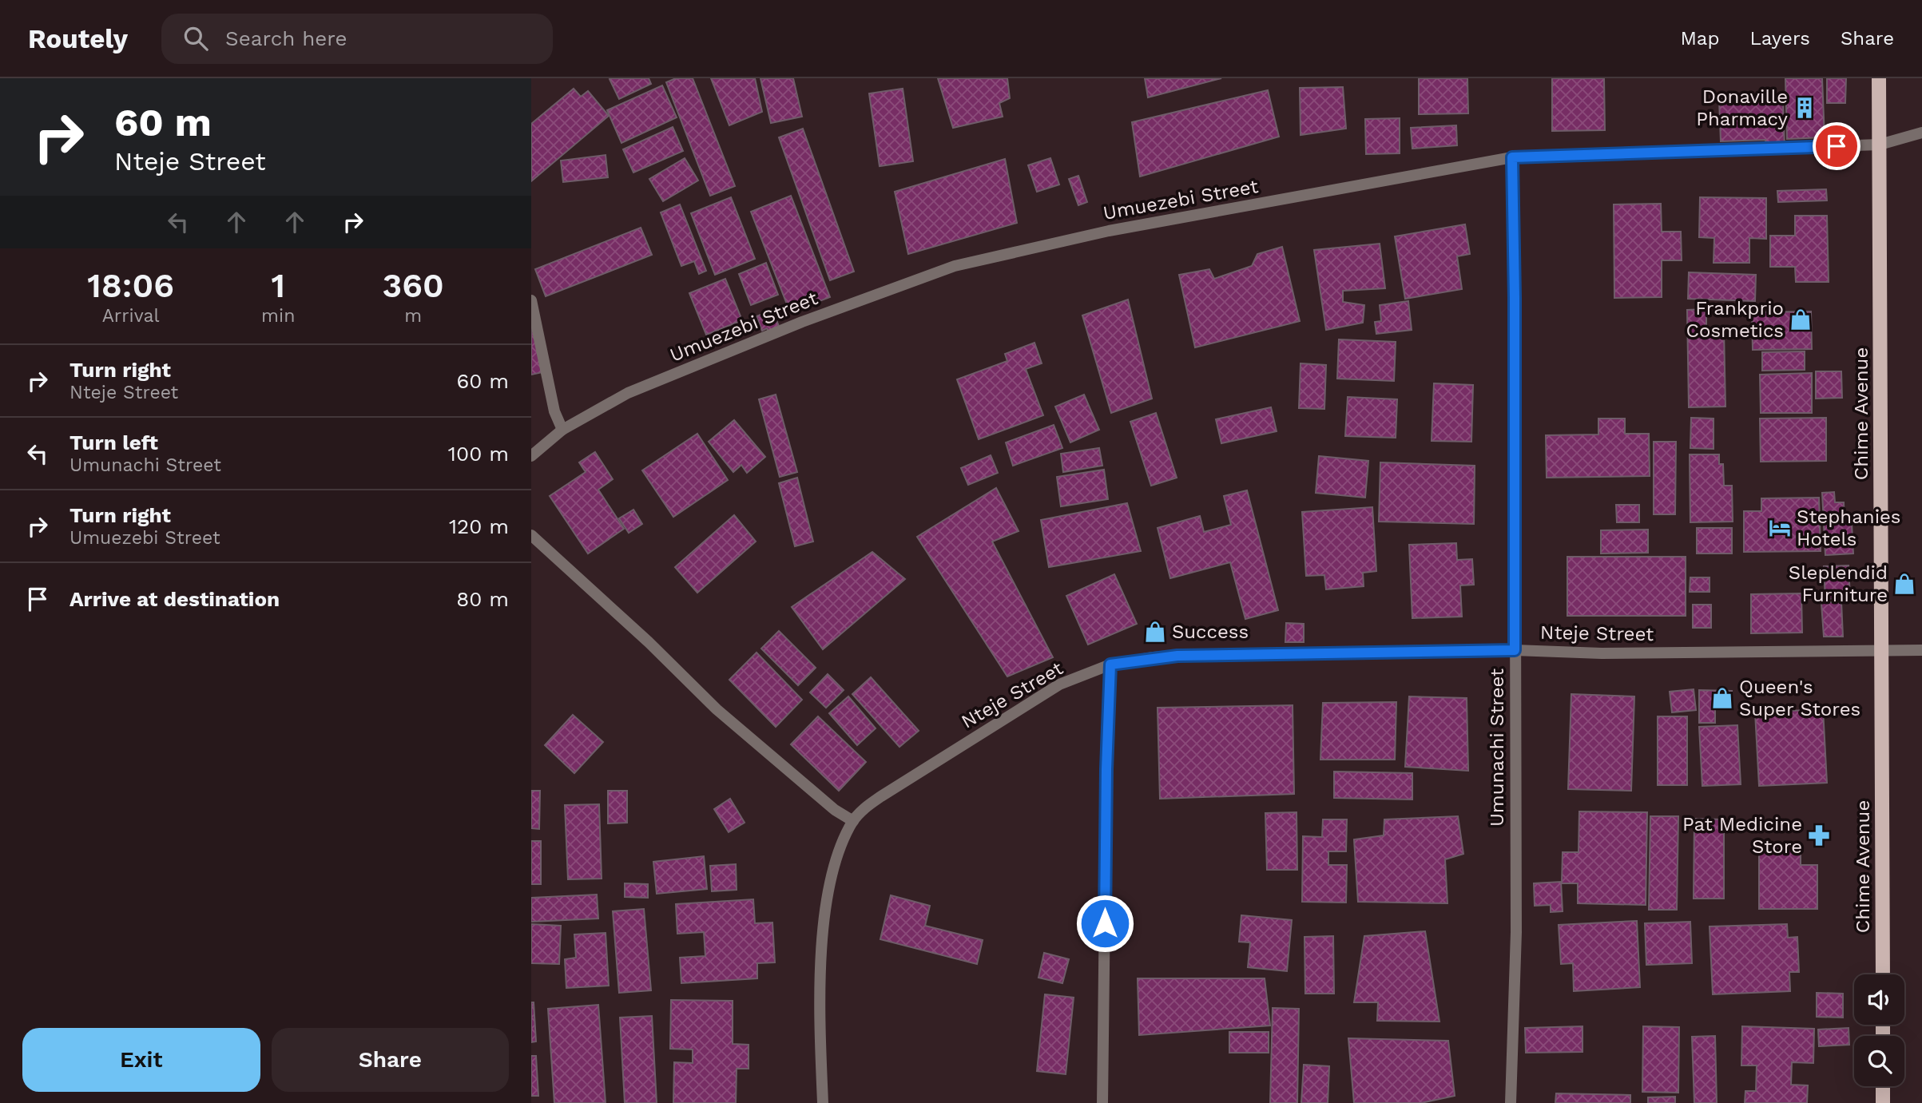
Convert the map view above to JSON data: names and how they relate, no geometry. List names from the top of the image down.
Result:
{
  "streets": {
    "main road": ["Chime Avenue"],
    "street": ["Umuezebi Street", "Nteje Street", "Umunachi Street"]
  },
  "crossings": [
    ["Umuezebi Street", "Chime Avenue"],
    ["Umuezebi Street", "Umunachi Street"],
    ["Chime Avenue", "Nteje Street"],
    ["Nteje Street", "Umunachi Street"]
  ],
  "places": {
    "building": ["Donaville Pharmacy"],
    "shop": [
      "Frankprio Cosmetics",
      "Sleplendid Furniture",
      "Success",
      "Queen's Super Stores"
    ],
    "hotel": ["Stephanies Hotels"],
    "pharmacy": ["Pat Medicine Store"]
  },
  "page": {
    "header": "Routely",
    "search": "Search here",
    "nav": ["Map", "Layers", "Share"],
    "turn": ["60 m", "Nteje Street"],
    "eta": [
      "18:06",
      "Arrival",
      "1",
      "min",
      "360",
      "m"
    ],
    "list": [
      {
        "name": "Turn right",
        "note": "Nteje Street",
        "value": "60 m"
      },
      {
        "name": "Turn left",
        "note": "Umunachi Street",
        "value": "100 m"
      },
      {
        "name": "Turn right",
        "note": "Umuezebi Street",
        "value": "120 m"
      },
      {
        "name": "Arrive at destination",
        "value": "80 m"
      }
    ],
    "buttons": ["Exit", "Share"]
  }
}
